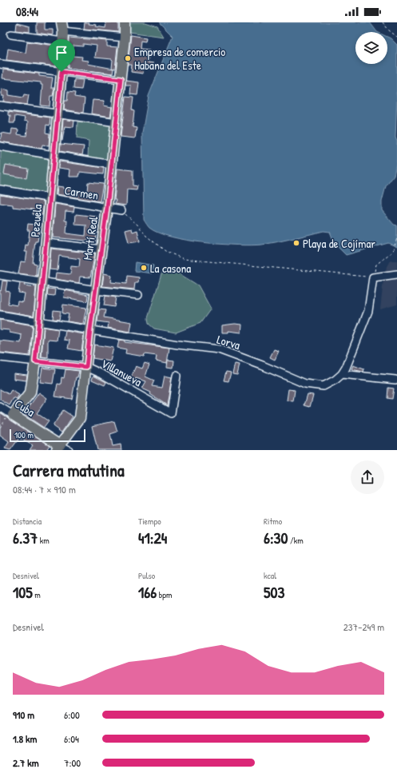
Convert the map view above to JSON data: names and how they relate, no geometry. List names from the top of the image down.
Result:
{
  "streets": {
    "main road": ["Pezuela", "Martí Real", "Cuba"],
    "street": ["Carmen", "Lorva", "Villanueva"]
  },
  "crossings": [
    ["Carmen", "Pezuela"],
    ["Carmen", "Martí Real"],
    ["Pezuela", "Lorva"],
    ["Pezuela", "Villanueva"],
    ["Pezuela", "Cuba"],
    ["Martí Real", "Lorva"],
    ["Martí Real", "Villanueva"],
    ["Martí Real", "Cuba"]
  ],
  "places": ["Empresa de comercio Habana del Este", "Playa de Cojímar", "La casona"],
  "scale_bar": "100 m",
  "page": {
    "status": "08:44",
    "scale": "100 m",
    "heading": ["Carrera matutina", "08:44 · 7 × 910 m"],
    "stats": [
      ["Distancia", "6.37 km"],
      ["Tiempo", "41:24"],
      ["Ritmo", "6:30 /km"],
      ["Desnivel", "105 m"],
      ["Pulso", "166 bpm"],
      ["kcal", "503"]
    ],
    "chart": ["Desnivel", "237–249 m"],
    "list": [
      {
        "name": "910 m",
        "note": "6:00"
      },
      {
        "name": "1.8 km",
        "note": "6:04"
      },
      {
        "name": "2.7 km",
        "note": "7:00"
      }
    ]
  }
}
